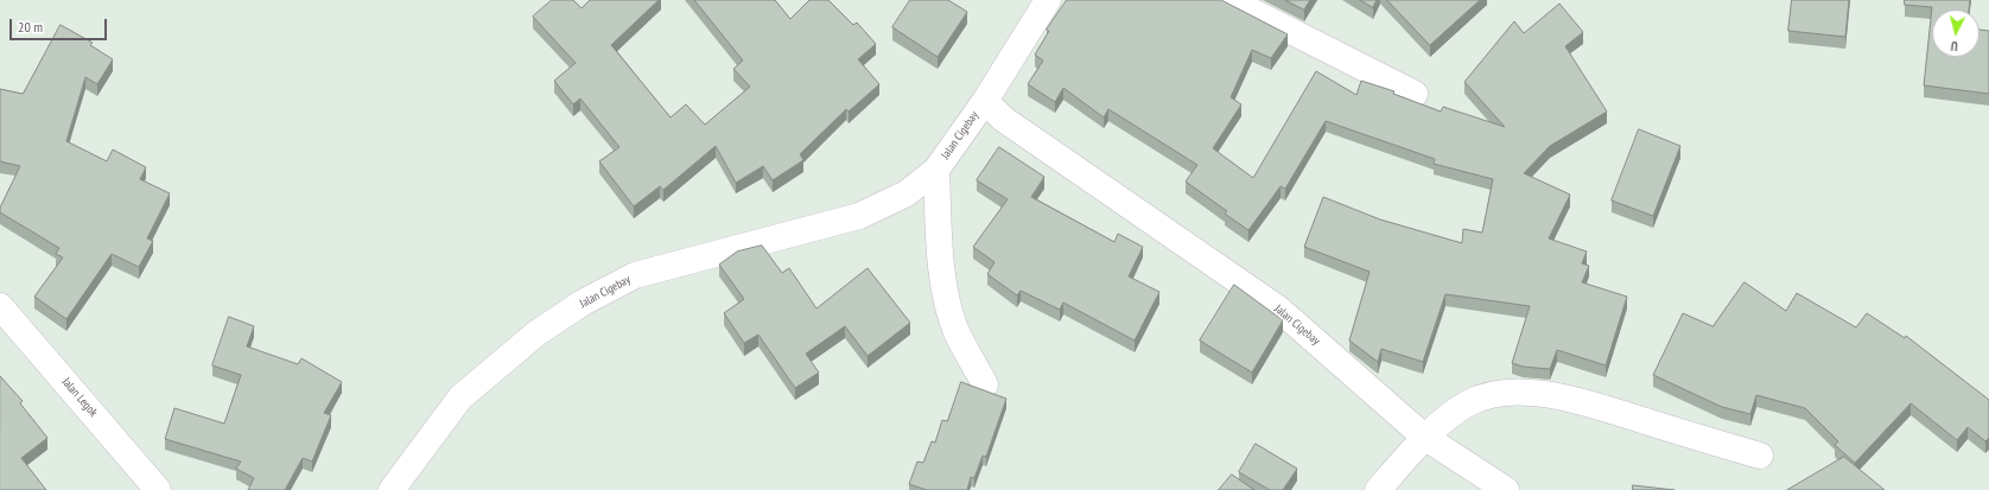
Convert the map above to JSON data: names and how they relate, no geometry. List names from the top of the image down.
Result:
{
  "streets": {
    "street": ["Jalan Cigebay", "Jalan Legok"]
  },
  "scale_bar": "20 m",
  "north": "bottom"
}
